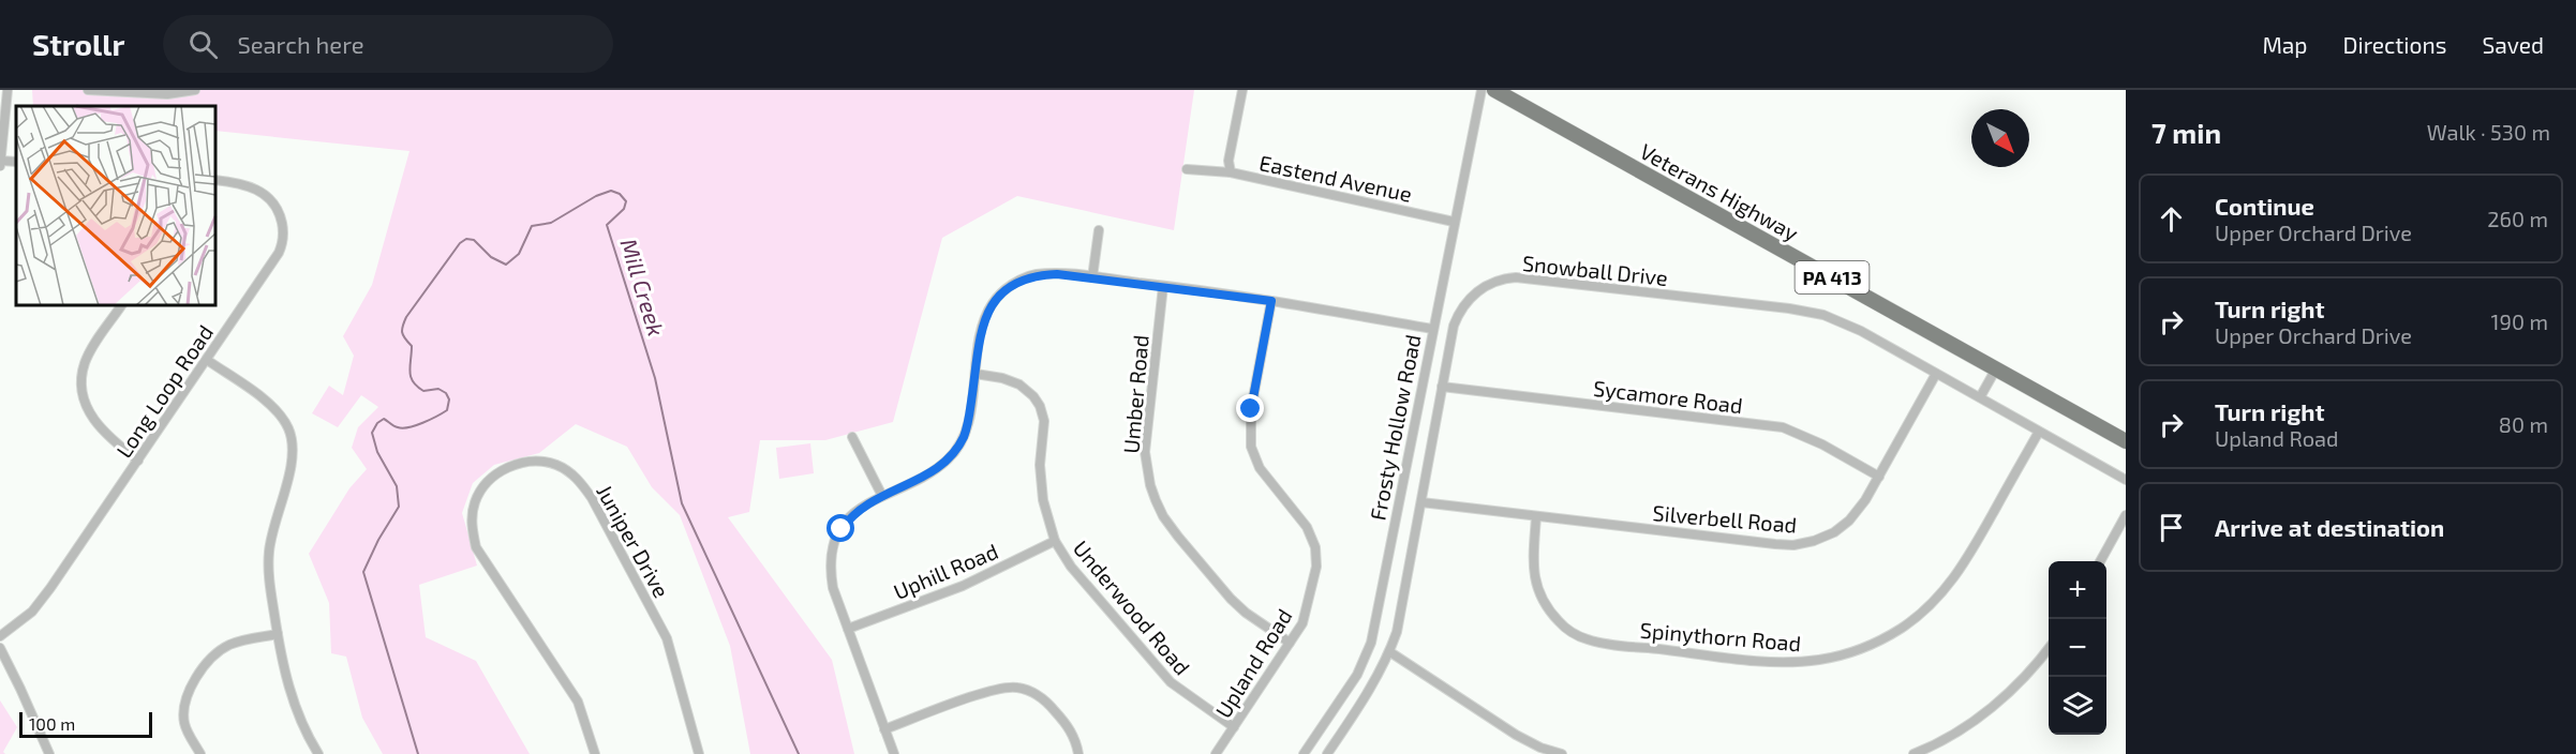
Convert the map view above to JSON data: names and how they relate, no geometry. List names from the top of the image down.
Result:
{
  "streets": {
    "main road": ["Veterans Highway", "PA 413"],
    "street": [
      "Eastend Avenue",
      "Snowball Drive",
      "Long Loop Road",
      "Umber Road",
      "Sycamore Road",
      "Frosty Hollow Road",
      "Silverbell Road",
      "Juniper Drive",
      "Uphill Road",
      "Underwood Road",
      "Spinythorn Road",
      "Upland Road"
    ]
  },
  "crossings": [
    ["Eastend Avenue", "Frosty Hollow Road"],
    ["Snowball Drive", "Sycamore Road"],
    ["Snowball Drive", "Silverbell Road"],
    ["Snowball Drive", "Spinythorn Road"],
    ["Umber Road", "Upland Road"],
    ["Sycamore Road", "Silverbell Road"],
    ["Silverbell Road", "Spinythorn Road"],
    ["Uphill Road", "Underwood Road"],
    ["Underwood Road", "Upland Road"]
  ],
  "water": ["Mill Creek"],
  "scale_bar": "100 m",
  "north": "bottom right",
  "page": {
    "header": "Strollr",
    "search": "Search here",
    "nav": ["Map", "Directions", "Saved"],
    "heading": ["7 min", "Walk · 530 m"],
    "list": [
      ["Continue", "Upper Orchard Drive", "260 m"],
      ["Turn right", "Upper Orchard Drive", "190 m"],
      ["Turn right", "Upland Road", "80 m"],
      "Arrive at destination"
    ],
    "map_buttons": ["+", "−"],
    "scale": "100 m"
  }
}
